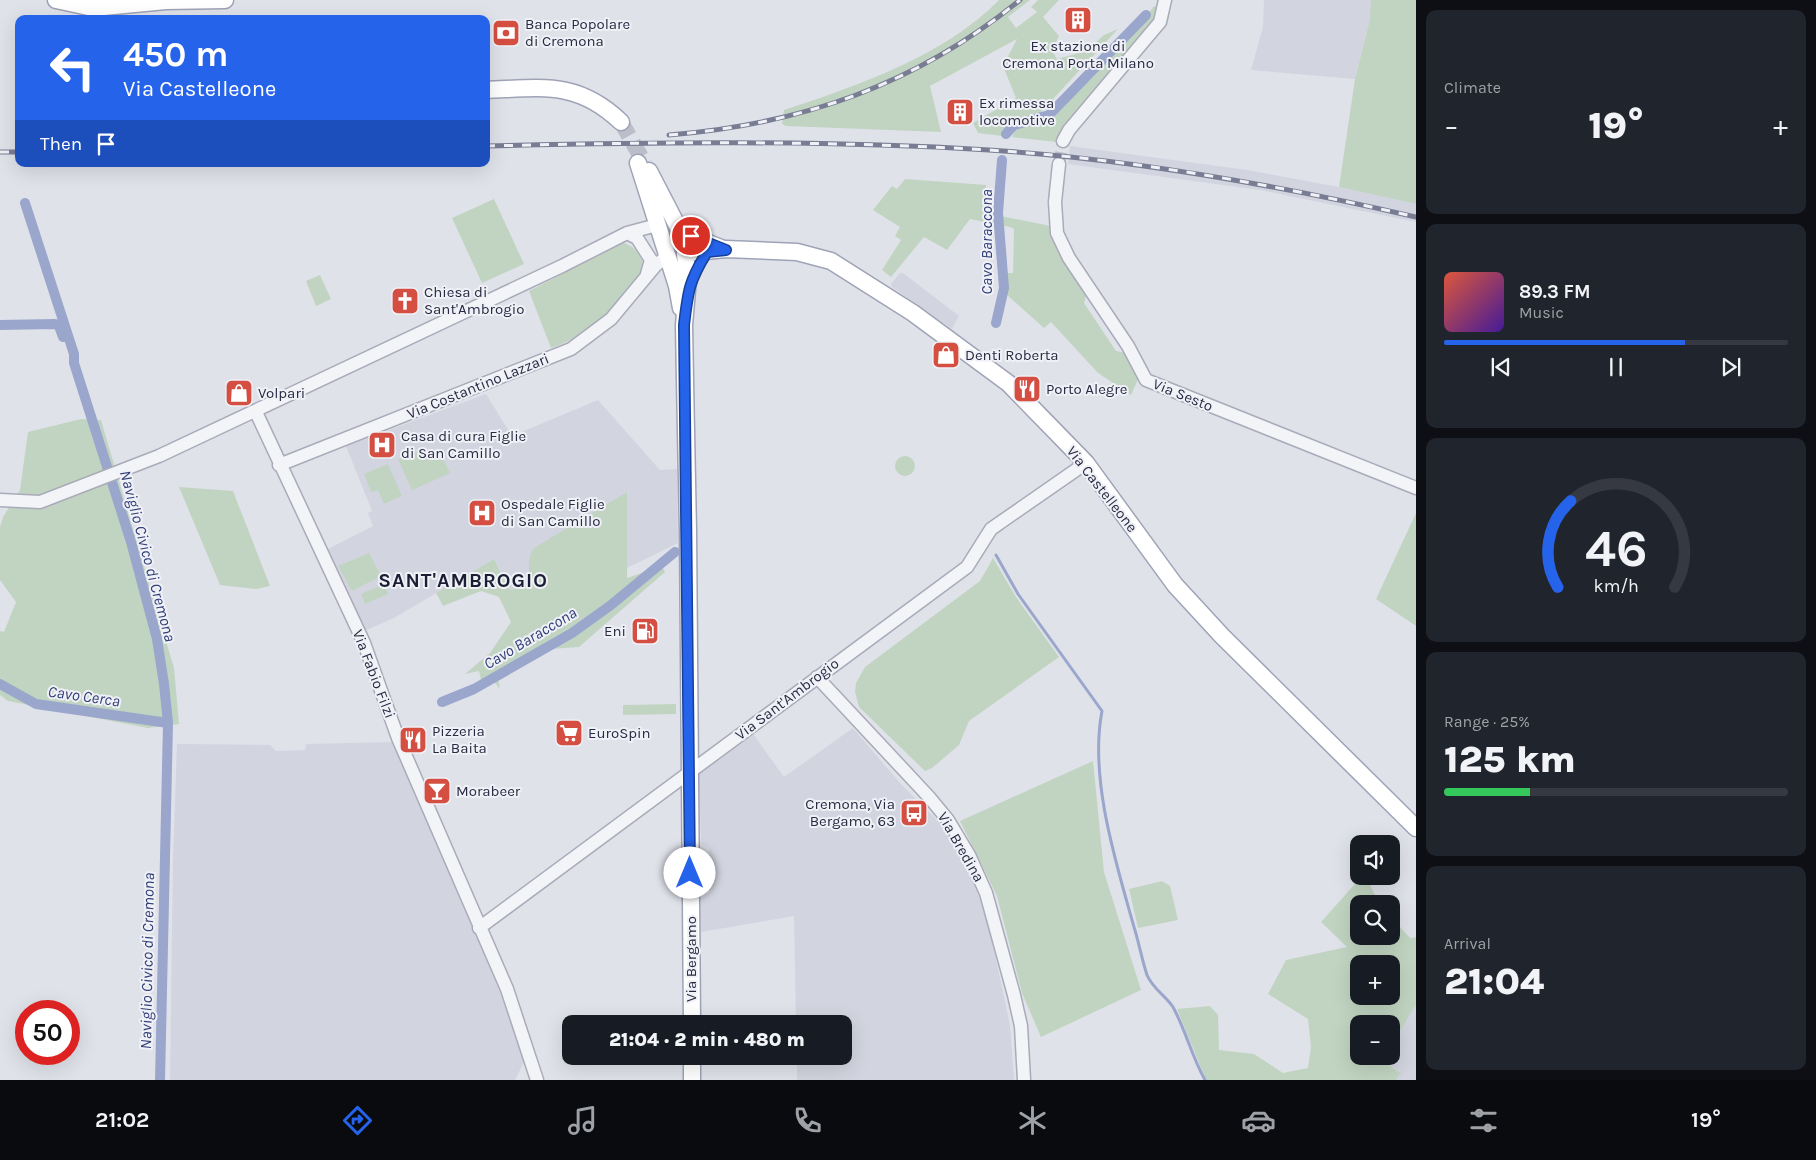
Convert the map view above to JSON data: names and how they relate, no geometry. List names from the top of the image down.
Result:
{
  "streets": {
    "main road": ["Via Castelleone", "Via Bergamo"],
    "street": [
      "Via Costantino Lazzari",
      "Via Sesto",
      "Via Fabio Filzi",
      "Via Sant'Ambrogio",
      "Via Bredina"
    ]
  },
  "crossings": [
    ["Via Costantino Lazzari", "Via Castelleone"],
    ["Via Costantino Lazzari", "Via Fabio Filzi"],
    ["Via Costantino Lazzari", "Via Bergamo"],
    ["Via Castelleone", "Via Sant'Ambrogio"],
    ["Via Castelleone", "Via Bergamo"],
    ["Via Fabio Filzi", "Via Sant'Ambrogio"],
    ["Via Sant'Ambrogio", "Via Bredina"],
    ["Via Sant'Ambrogio", "Via Bergamo"]
  ],
  "districts": ["SANT'AMBROGIO"],
  "water": ["Cavo Baraccona", "Naviglio Civico di Cremona", "Cavo Cerca"],
  "places": {
    "building": ["Ex stazione di Cremona Porta Milano", "Ex rimessa locomotive"],
    "bank": ["Banca Popolare di Cremona"],
    "church": ["Chiesa di Sant'Ambrogio"],
    "shop": ["Denti Roberta", "Volpari"],
    "restaurant": ["Porto Alegre", "Pizzeria La Baita"],
    "hospital": ["Casa di cura Figlie di San Camillo", "Ospedale Figlie di San Camillo"],
    "fuel station": ["Eni"],
    "supermarket": ["EuroSpin"],
    "bar": ["Morabeer"],
    "bus stop": ["Cremona, Via Bergamo, 63"]
  },
  "page": {
    "tile": [
      "Climate",
      ["Range · 25%", "125 km"],
      ["Arrival", "21:04"]
    ],
    "turn": ["450 m", "Via Castelleone"],
    "heat": ["−", "19°", "+"],
    "then": "Then",
    "song": ["89.3 FM", "Music"],
    "map_buttons": ["+", "−"],
    "limit": "50",
    "trip": "21:04 · 2 min · 480 m",
    "tabs": ["21:02", "19°"],
    "gauge": ["46", "km/h"]
  }
}
